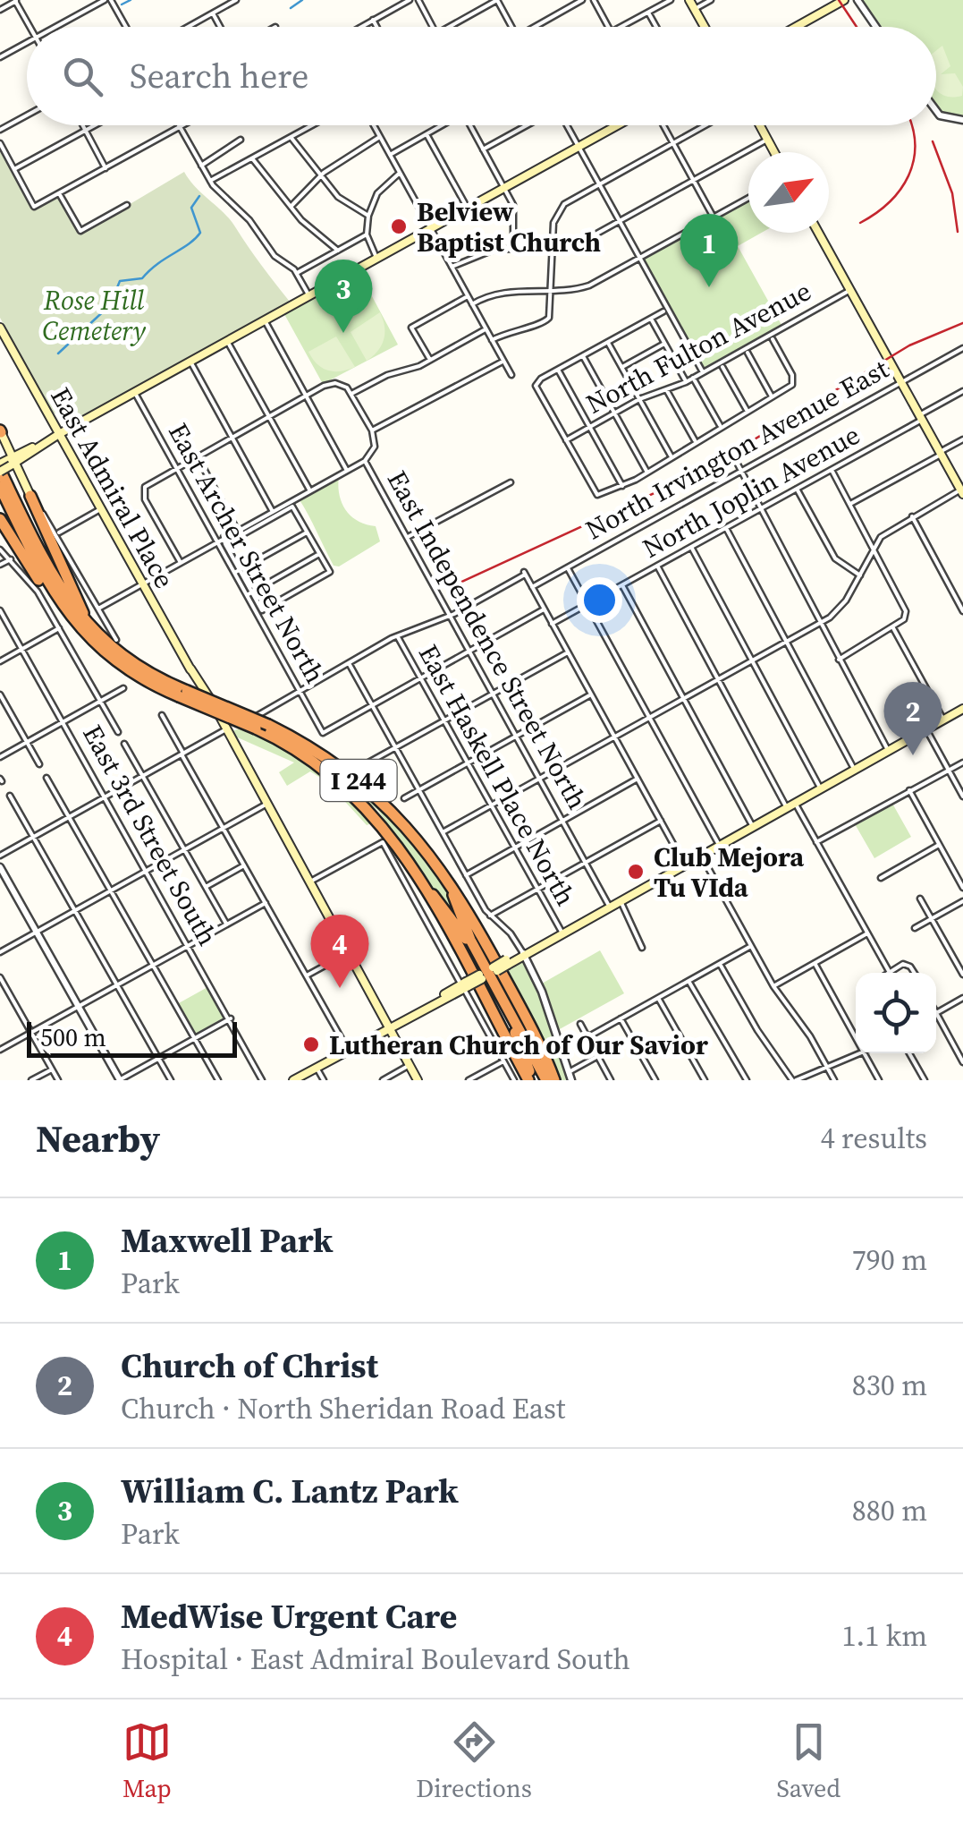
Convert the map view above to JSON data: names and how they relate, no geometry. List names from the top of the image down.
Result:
{
  "streets": {
    "highway": ["I 244"],
    "main road": ["East Admiral Place"],
    "street": [
      "North Fulton Avenue",
      "North Irvington Avenue East",
      "North Joplin Avenue",
      "East Archer Street North",
      "East Independence Street North",
      "East Haskell Place North",
      "East 3rd Street South"
    ]
  },
  "parks": ["Rose Hill Cemetery"],
  "places": ["Belview Baptist Church", "Club Mejora Tu VIda", "Lutheran Church of Our Savior"],
  "scale_bar": "500 m",
  "north": "top right",
  "page": {
    "search": "Search here",
    "pins": [
      "1",
      "3",
      "2",
      "4"
    ],
    "scale": "500 m",
    "heading": ["Nearby", "4 results"],
    "list": [
      {
        "mark": "1",
        "name": "Maxwell Park",
        "note": "Park",
        "value": "790 m"
      },
      {
        "mark": "2",
        "name": "Church of Christ",
        "note": "Church · North Sheridan Road East",
        "value": "830 m"
      },
      {
        "mark": "3",
        "name": "William C. Lantz Park",
        "note": "Park",
        "value": "880 m"
      },
      {
        "mark": "4",
        "name": "MedWise Urgent Care",
        "note": "Hospital · East Admiral Boulevard South",
        "value": "1.1 km"
      }
    ],
    "nav": ["Map", "Directions", "Saved"]
  }
}
